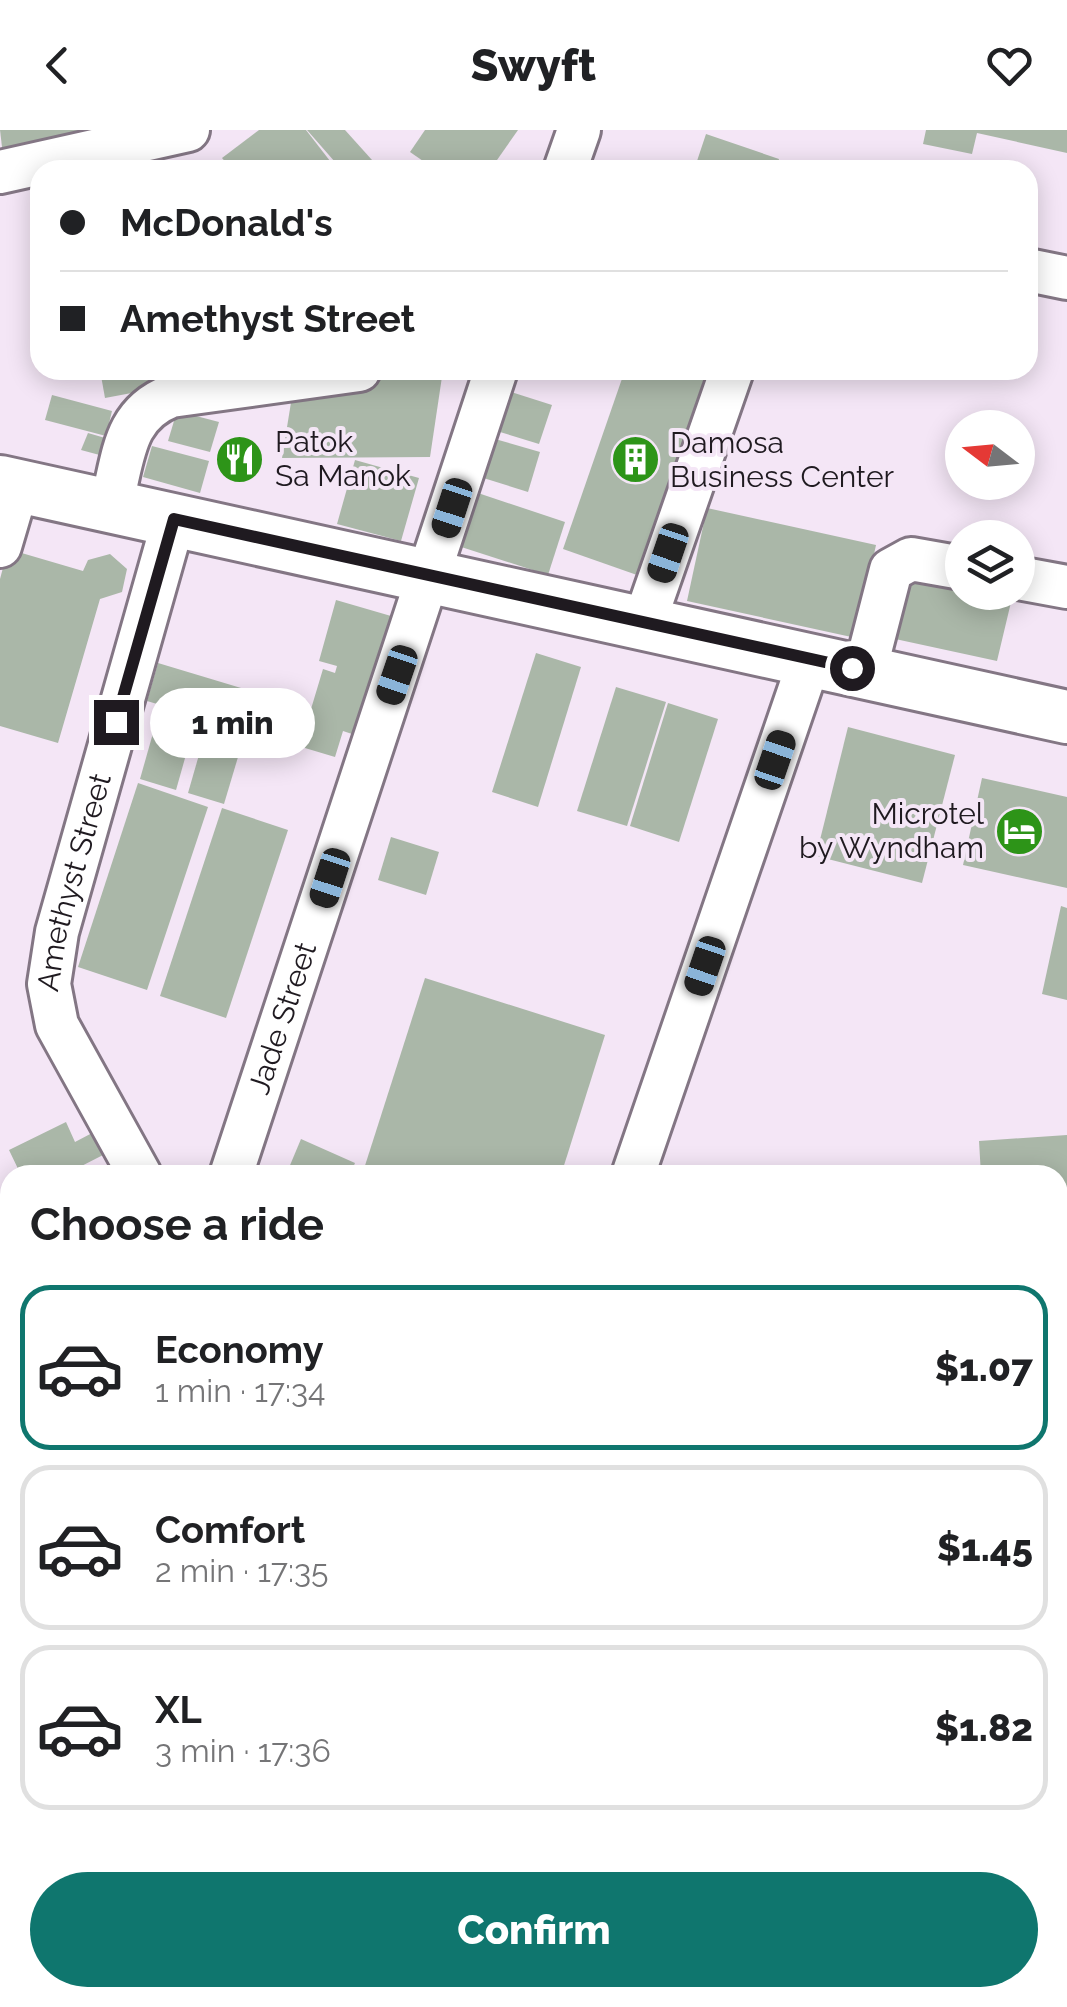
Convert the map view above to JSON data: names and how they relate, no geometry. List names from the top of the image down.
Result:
{
  "streets": {
    "street": ["Amethyst Street", "Jade Street"]
  },
  "places": {
    "restaurant": ["Patok Sa Manok"],
    "building": ["Damosa Business Center"],
    "hotel": ["Microtel by Wyndham"]
  },
  "north": "left",
  "page": {
    "header": "Swyft",
    "banner": ["McDonald's", "Amethyst Street"],
    "bubble": "1 min",
    "heading": "Choose a ride",
    "list": [
      {
        "name": "Economy",
        "note": "1 min · 17:34",
        "value": "$1.07"
      },
      {
        "name": "Comfort",
        "note": "2 min · 17:35",
        "value": "$1.45"
      },
      {
        "name": "XL",
        "note": "3 min · 17:36",
        "value": "$1.82"
      }
    ],
    "buttons": "Confirm"
  }
}
